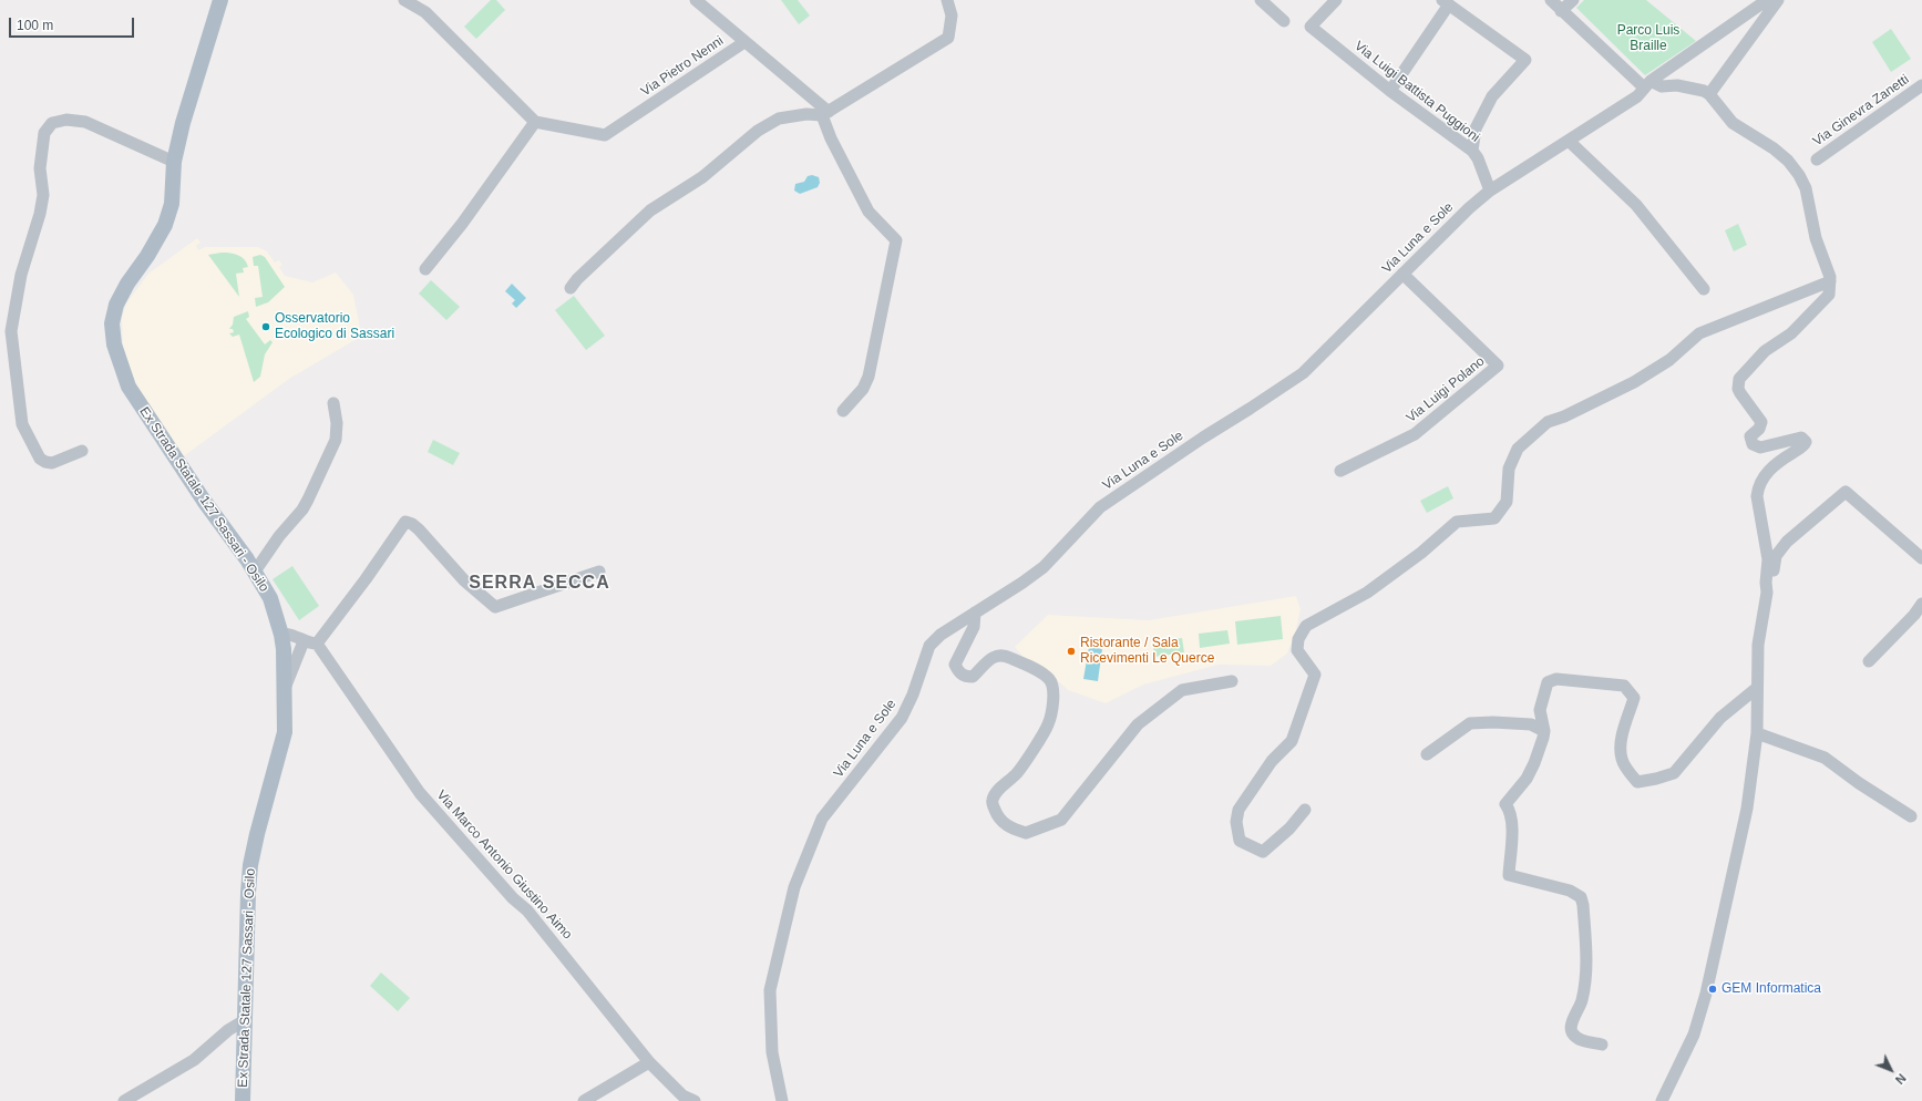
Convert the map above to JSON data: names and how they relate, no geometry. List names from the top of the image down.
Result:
{
  "streets": {
    "main road": ["Ex Strada Statale 127 Sassari - Osilo"],
    "street": [
      "Via Pietro Nenni",
      "Via Luigi Battista Puggioni",
      "Via Ginevra Zanetti",
      "Via Luna e Sole",
      "Via Luigi Polano",
      "Via Marco Antonio Giustino Aimo"
    ]
  },
  "crossings": [
    ["Via Luigi Battista Puggioni", "Via Luna e Sole"],
    ["Via Luna e Sole", "Via Luigi Polano"]
  ],
  "districts": ["SERRA SECCA"],
  "parks": ["Parco Luis Braille"],
  "places": ["Osservatorio Ecologico di Sassari", "Ristorante / Sala Ricevimenti Le Querce", "GEM Informatica"],
  "scale_bar": "100 m",
  "north": "bottom right"
}
